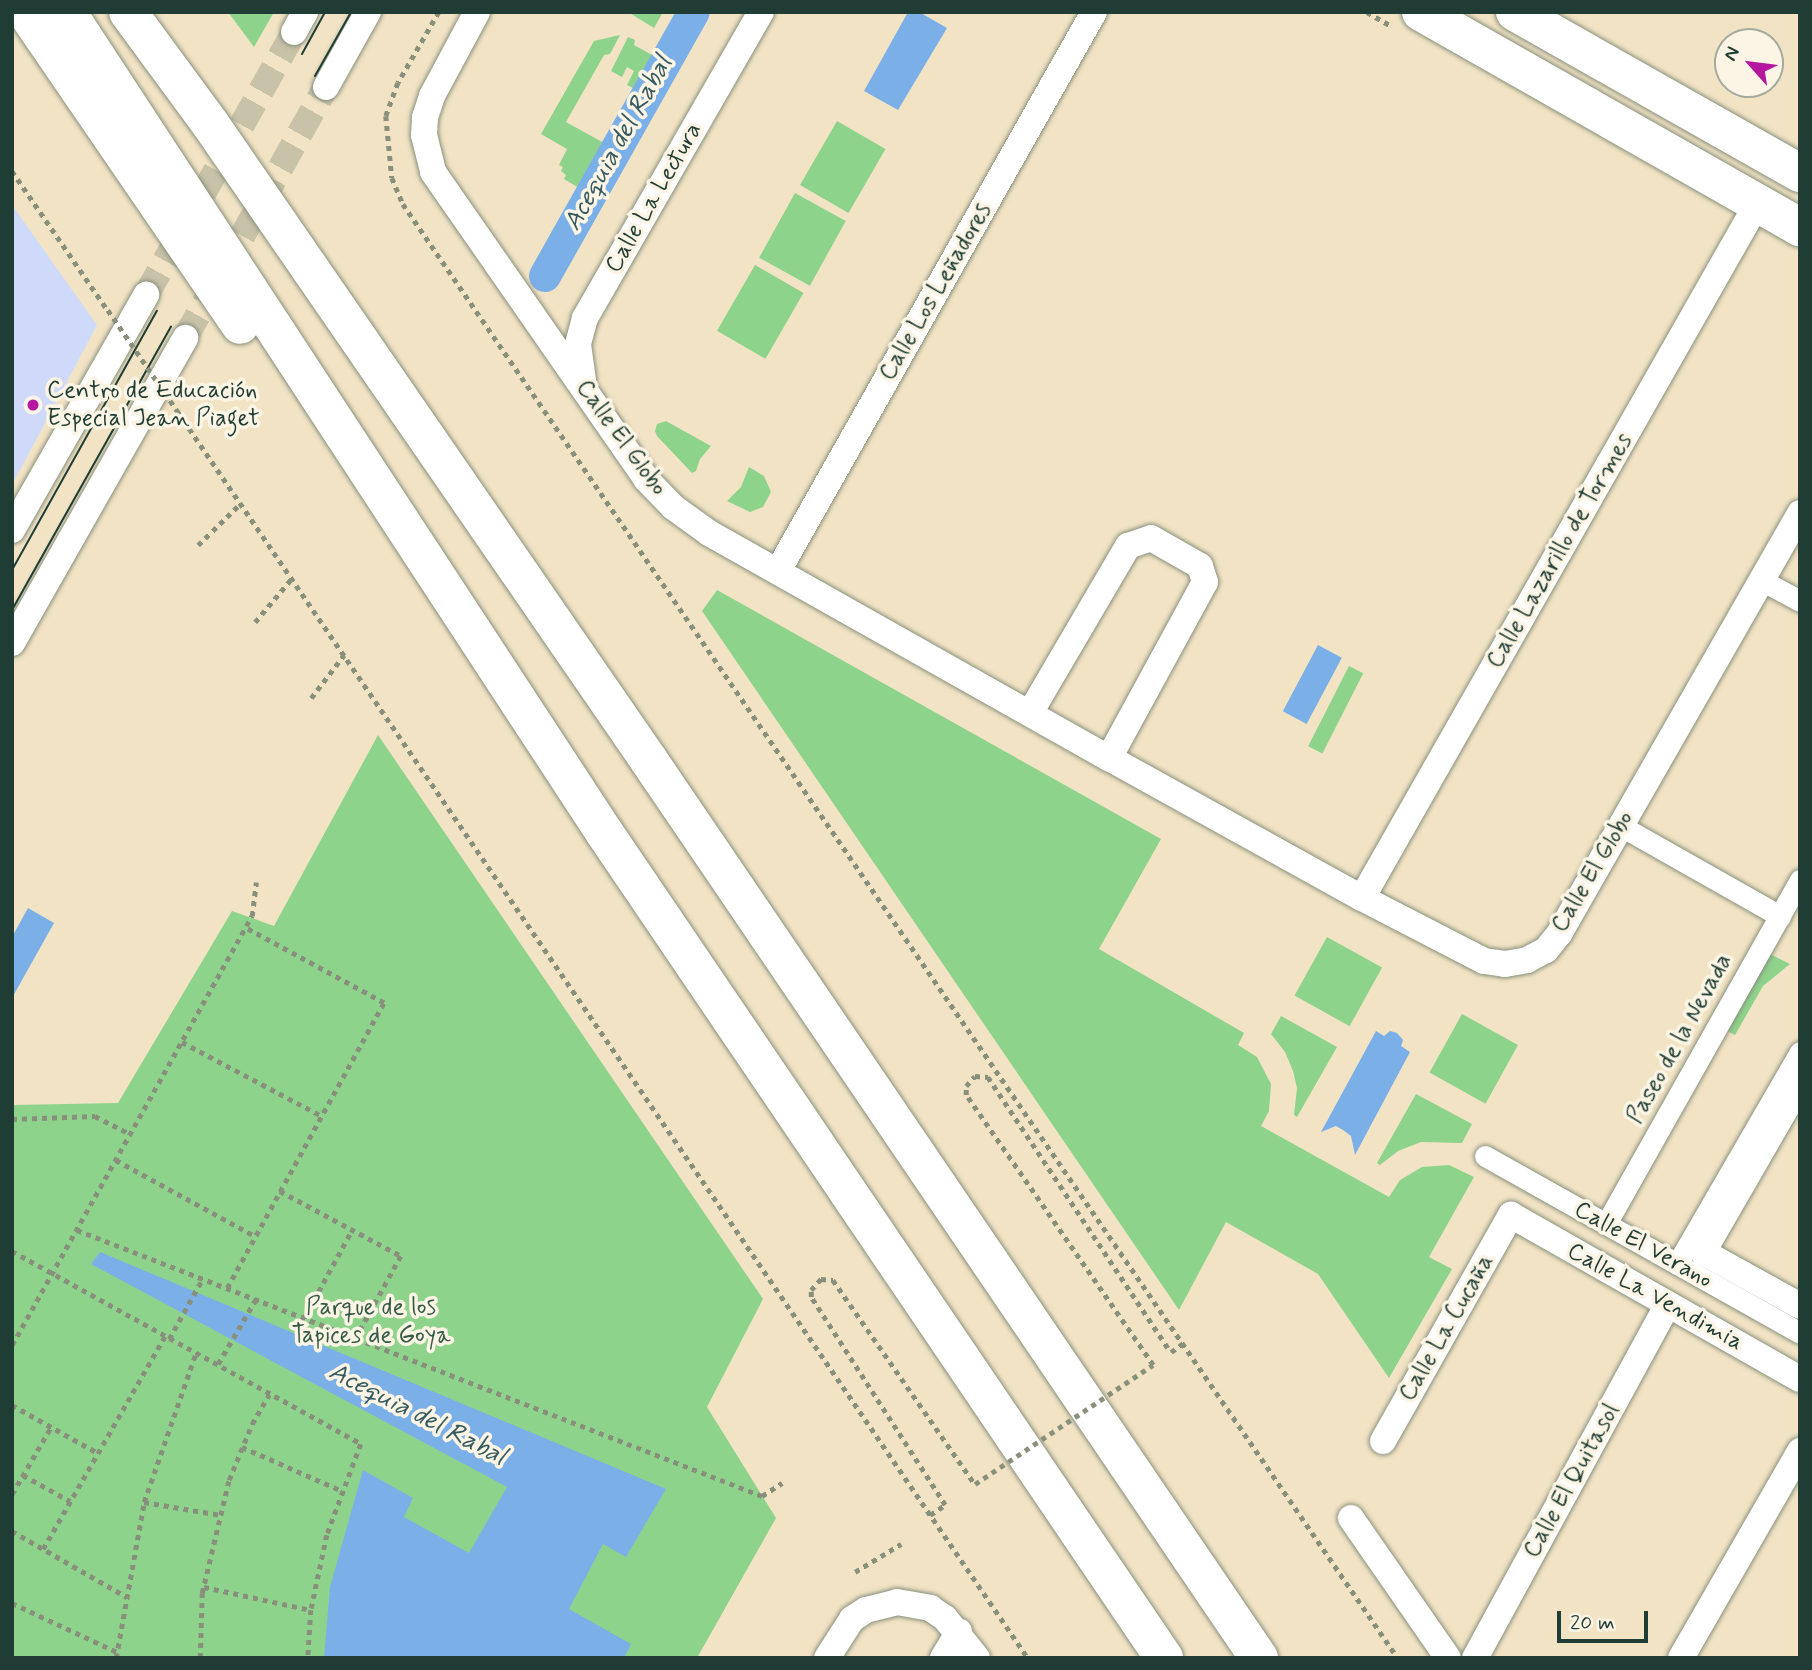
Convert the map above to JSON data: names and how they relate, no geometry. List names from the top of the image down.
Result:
{
  "streets": {
    "street": [
      "Calle La Lectura",
      "Calle Los Leñadores",
      "Calle El Globo",
      "Calle Lazarillo de Tormes",
      "Paseo de la Nevada",
      "Calle El Verano",
      "Calle La Vendimia",
      "Calle La Cucaña",
      "Calle El Quitasol"
    ]
  },
  "crossings": [
    ["Calle La Lectura", "Calle El Globo"],
    ["Calle Los Leñadores", "Calle El Globo"],
    ["Calle El Globo", "Calle Lazarillo de Tormes"],
    ["Paseo de la Nevada", "Calle El Verano"],
    ["Calle La Vendimia", "Calle La Cucaña"],
    ["Calle La Vendimia", "Calle El Quitasol"]
  ],
  "water": ["Acequia del Rabal"],
  "parks": ["Parque de los Tapices de Goya"],
  "places": ["Centro de Educación Especial Jean Piaget"],
  "scale_bar": "20 m",
  "north": "top left"
}
